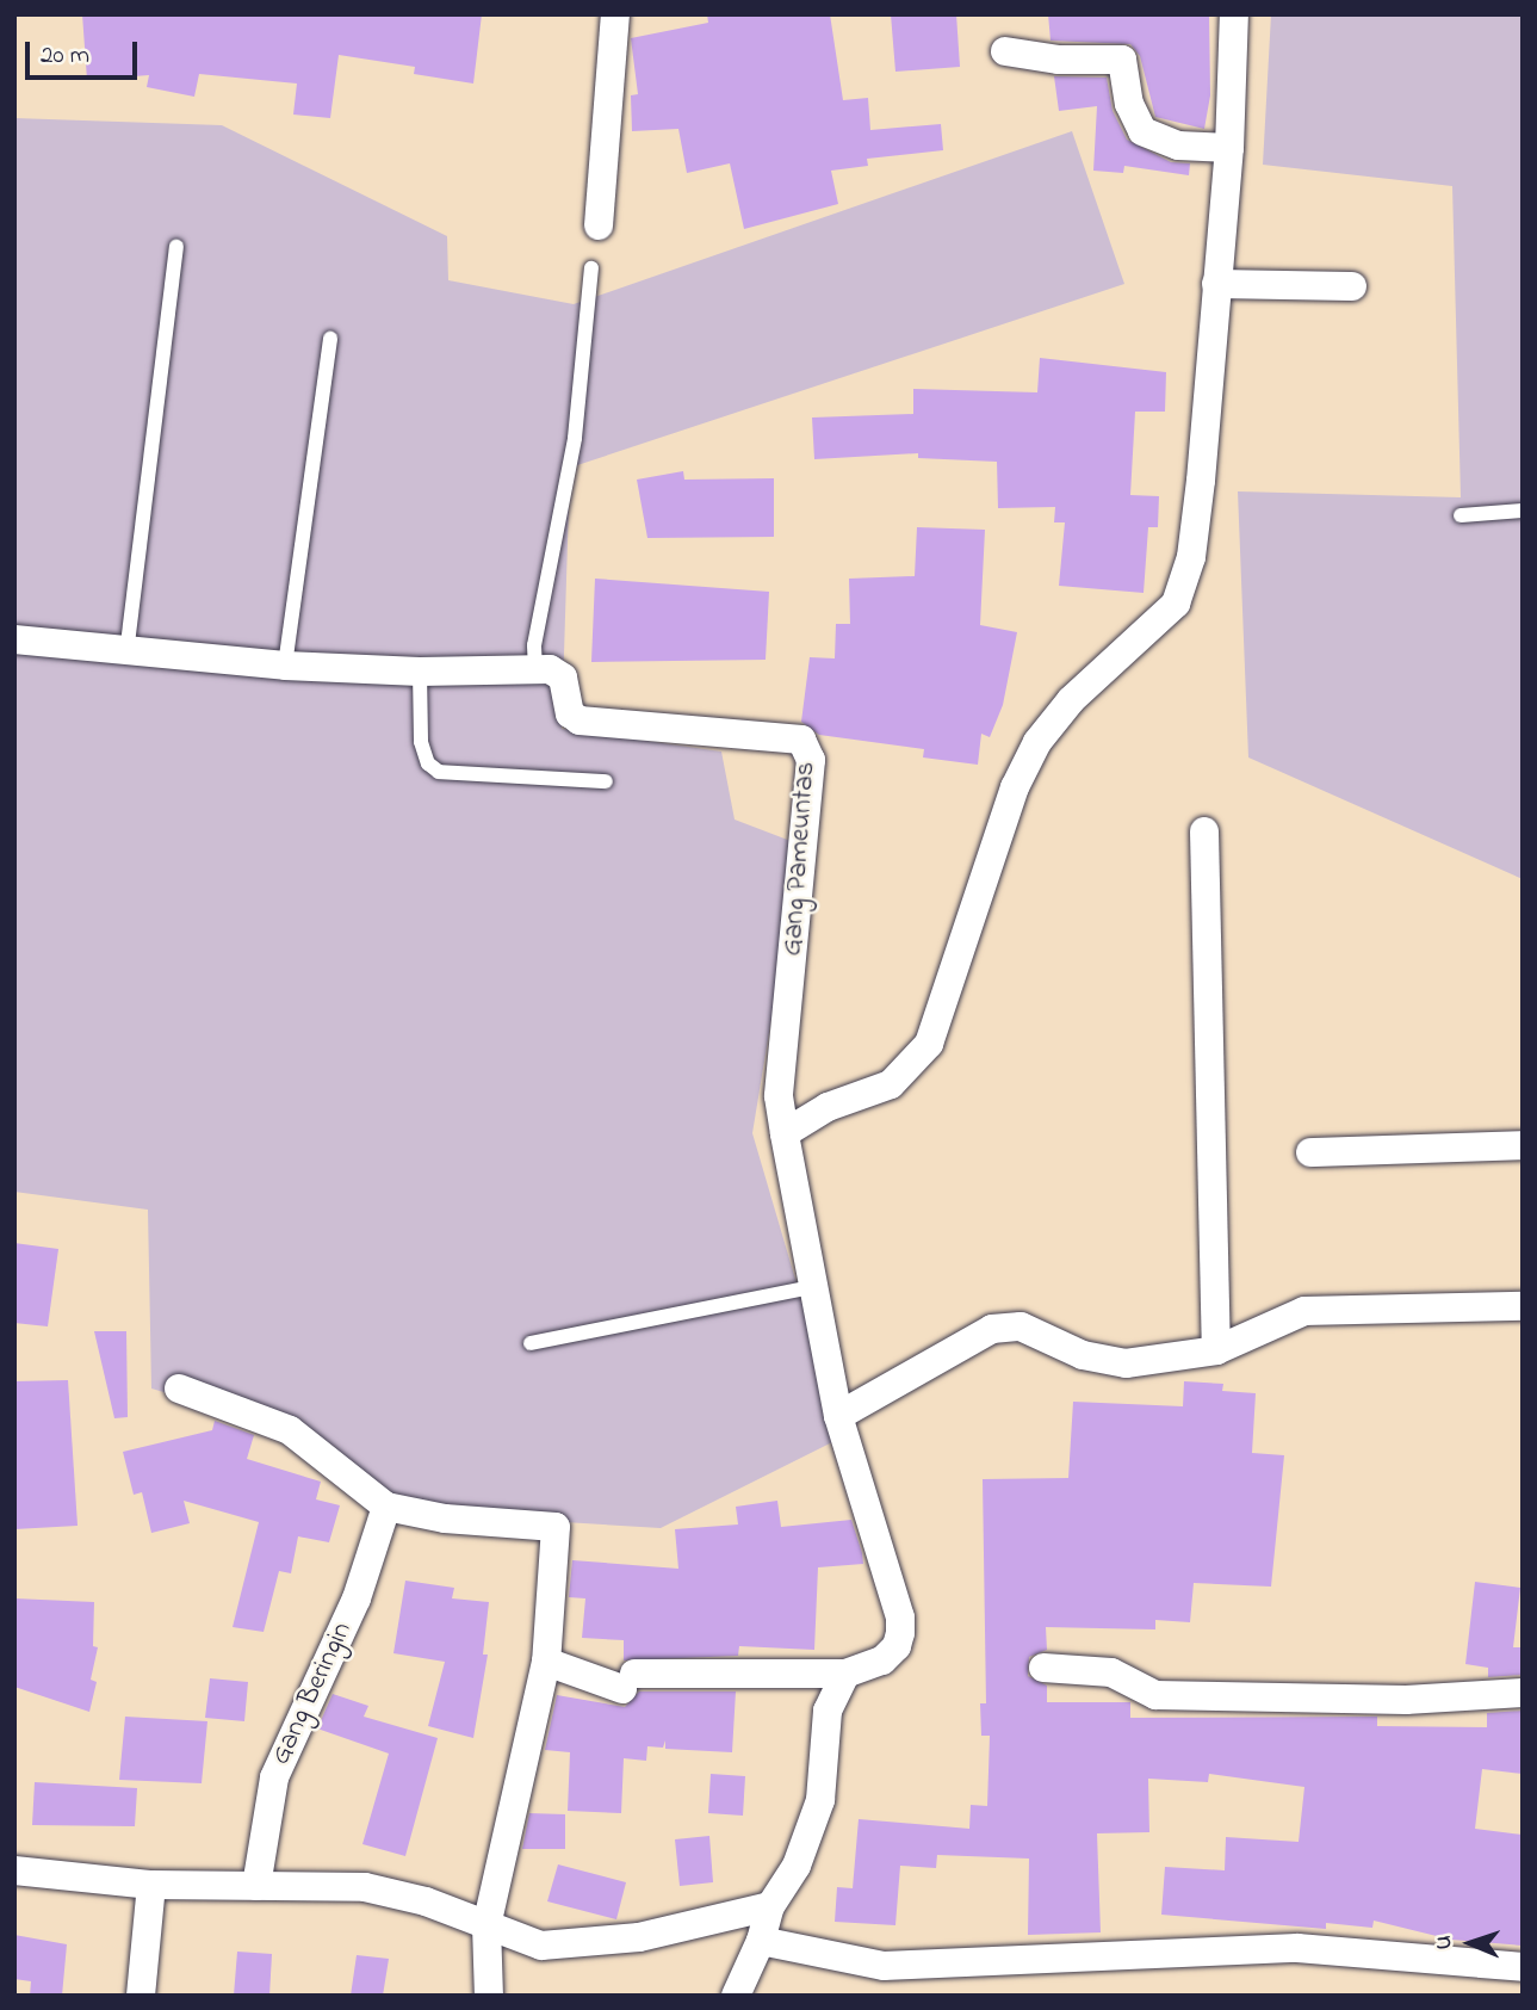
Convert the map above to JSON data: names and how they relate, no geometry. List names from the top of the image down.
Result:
{
  "streets": {
    "street": ["Gang Pameuntas", "Gang Beringin"]
  },
  "scale_bar": "20 m",
  "north": "left"
}
